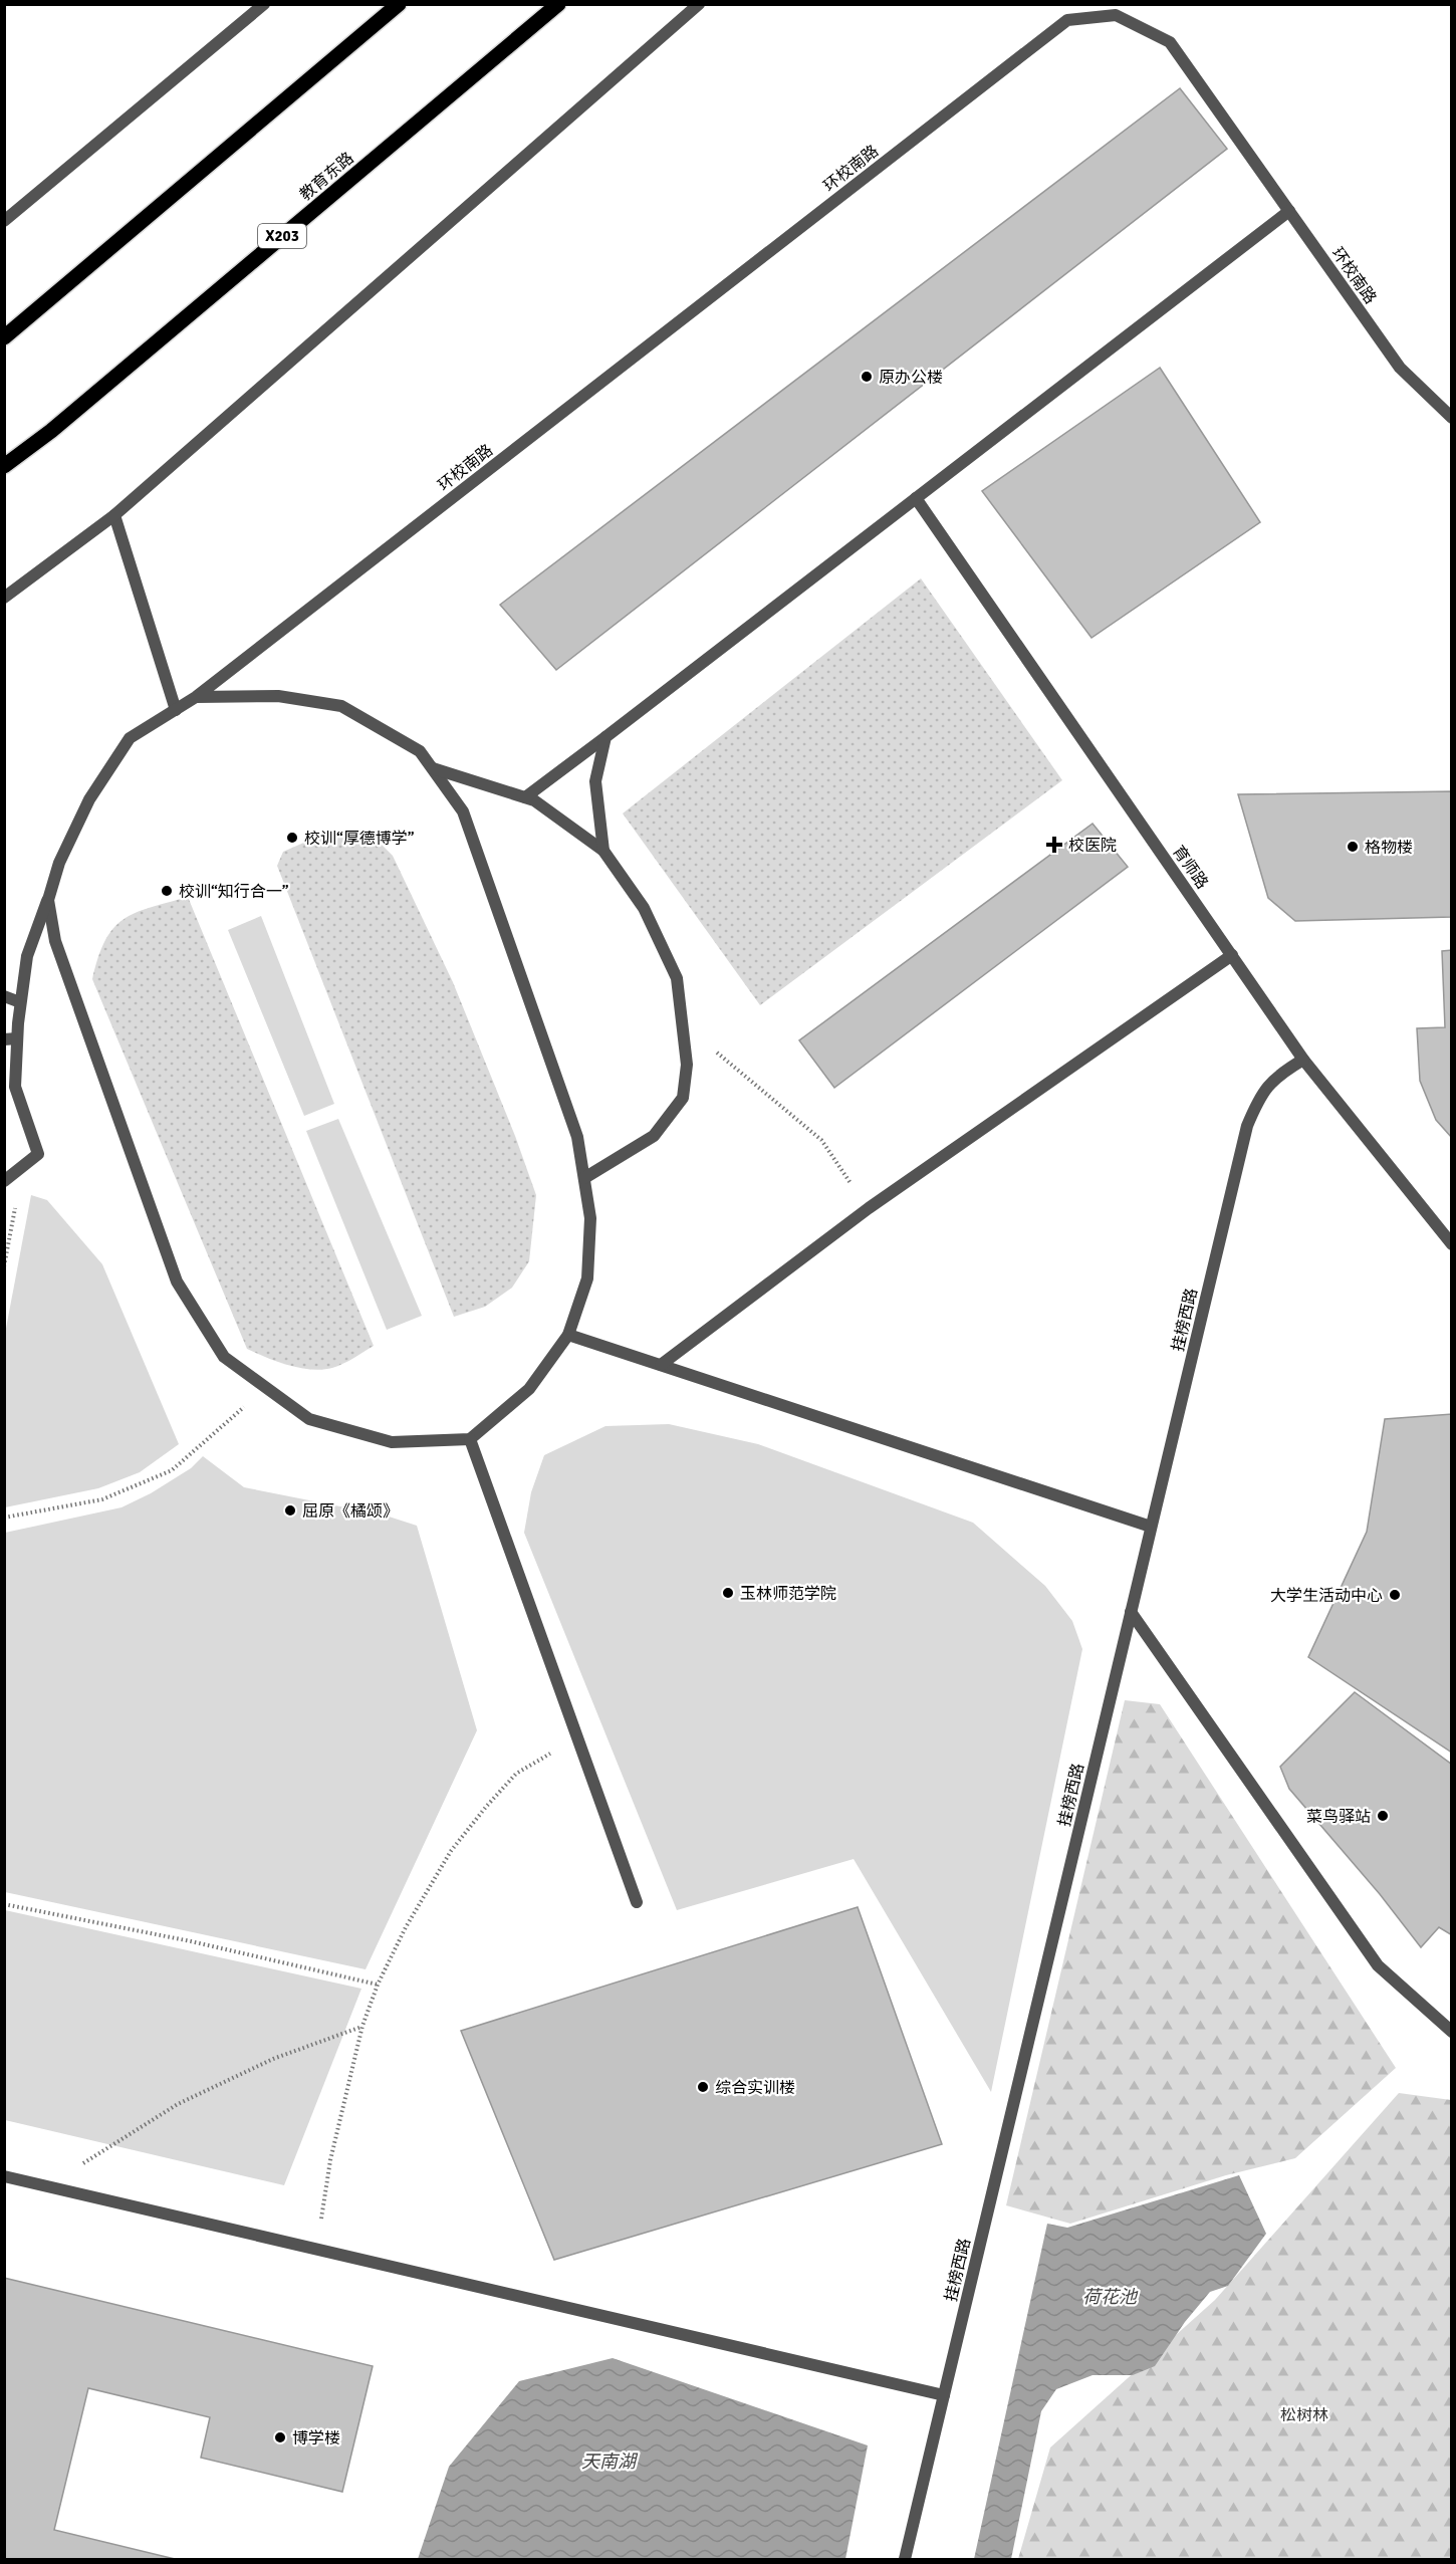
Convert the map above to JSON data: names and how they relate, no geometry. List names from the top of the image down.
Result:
{
  "streets": {
    "main road": ["教育东路", "X203"],
    "lane": ["环校南路", "育师路", "挂榜西路"]
  },
  "crossings": [
    ["育师路", "挂榜西路"]
  ],
  "water": ["荷花池", "天南湖"],
  "parks": ["松树林"],
  "places": {
    "other": [
      "原办公楼",
      "校训“厚德博学”",
      "格物楼",
      "校训“知行合一”",
      "屈原《橘颂》",
      "玉林师范学院",
      "大学生活动中心",
      "菜鸟驿站",
      "综合实训楼",
      "博学楼"
    ],
    "health": ["校医院"]
  }
}
